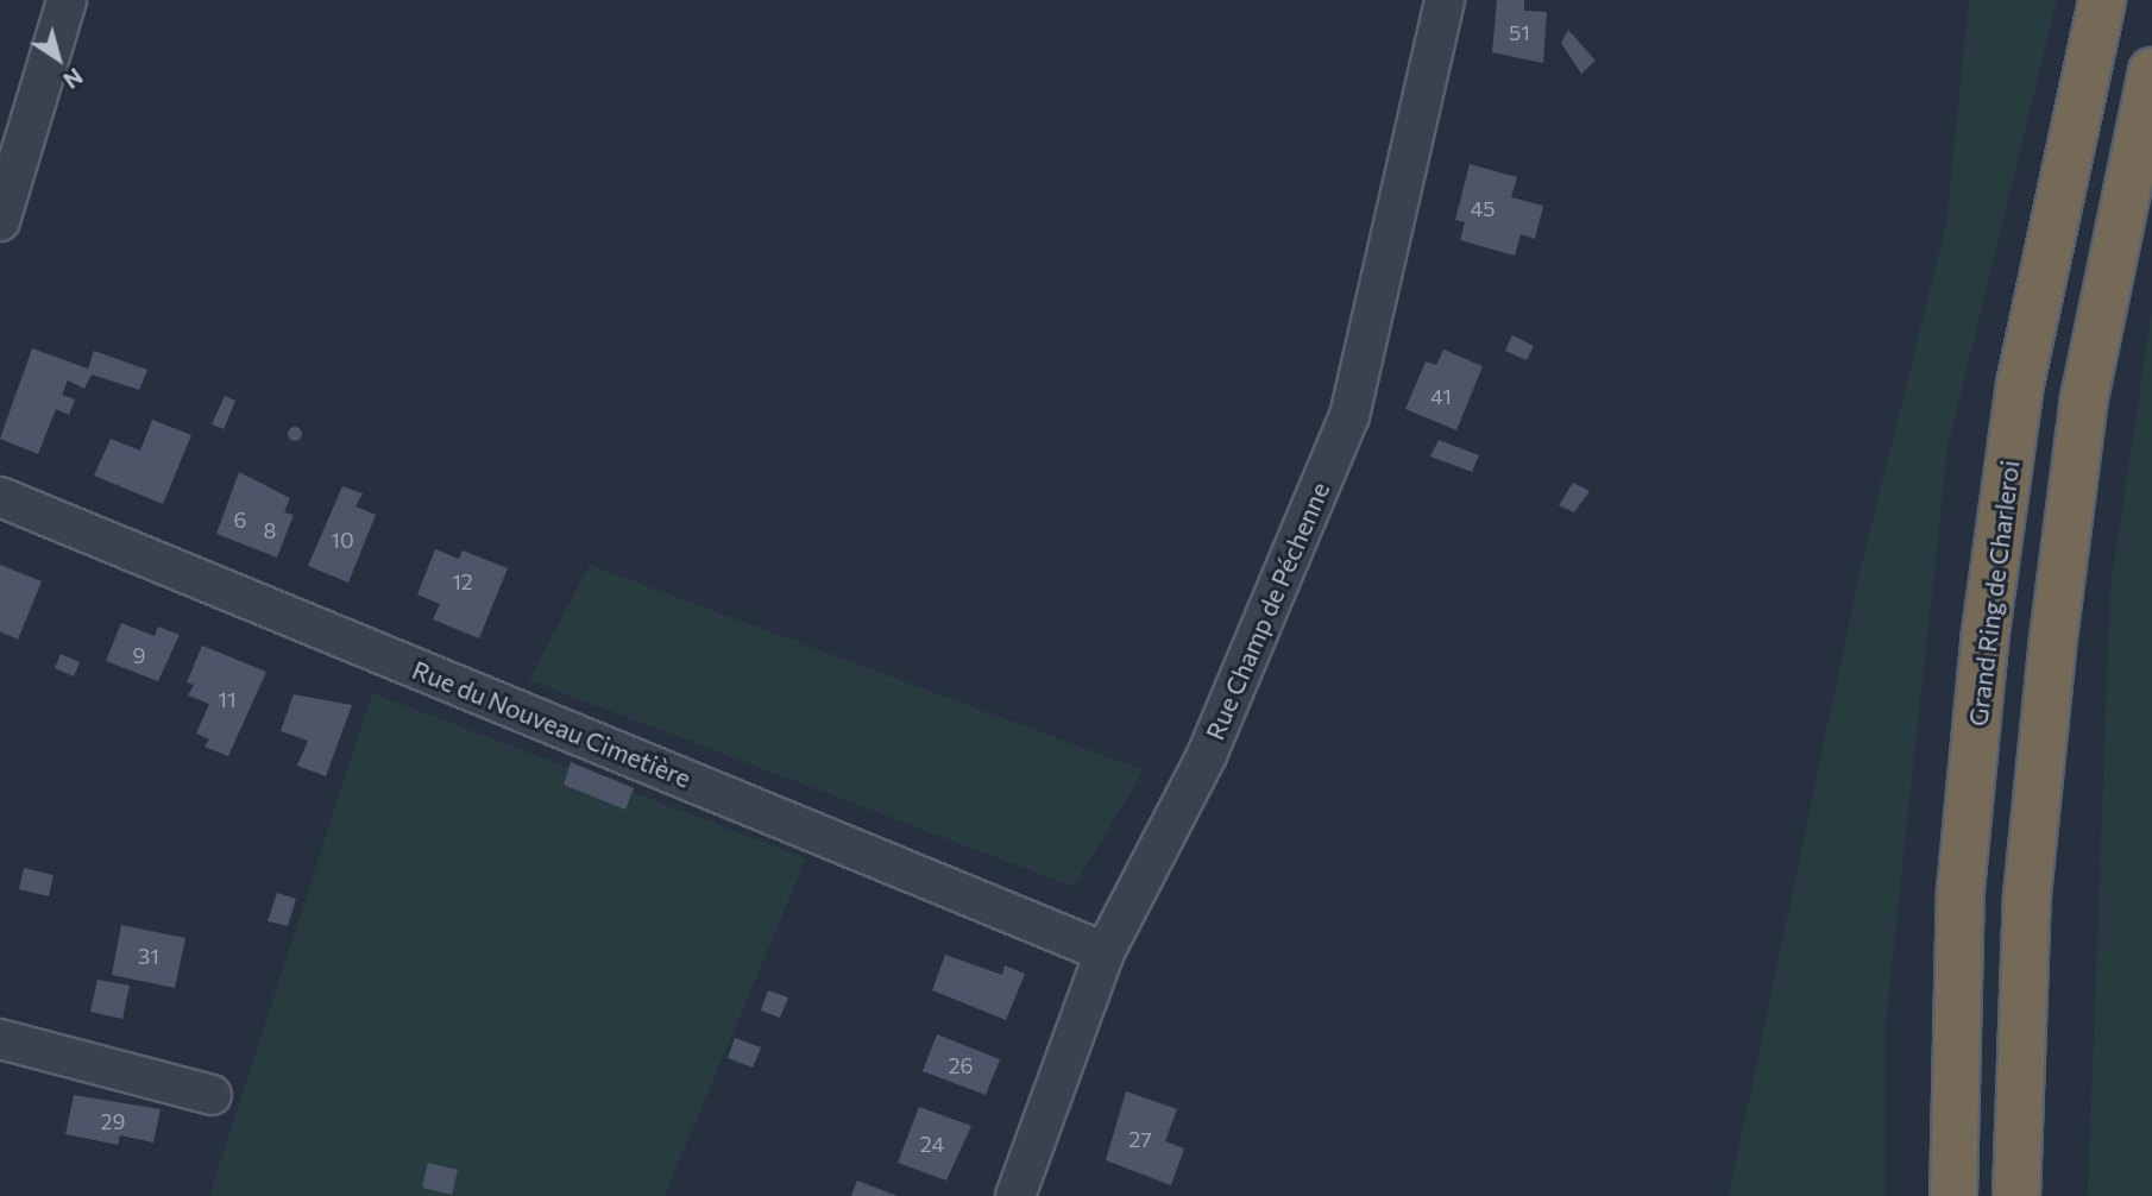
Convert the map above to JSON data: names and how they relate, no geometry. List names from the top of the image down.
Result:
{
  "streets": {
    "highway": ["Grand Ring de Charleroi"],
    "street": ["Rue Champ de Péchenne", "Rue du Nouveau Cimetière"]
  },
  "crossings": [
    ["Rue Champ de Péchenne", "Rue du Nouveau Cimetière"]
  ],
  "house_numbers": [
    "51",
    "45",
    "41",
    "6",
    "8",
    "10",
    "12",
    "9",
    "11",
    "31",
    "26",
    "29",
    "27",
    "24"
  ],
  "north": "bottom right"
}
